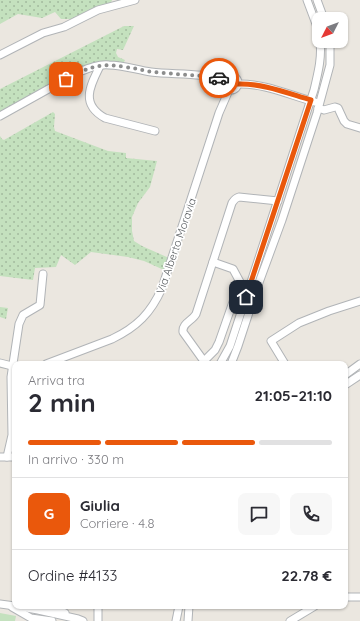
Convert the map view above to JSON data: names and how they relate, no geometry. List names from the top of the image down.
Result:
{
  "streets": {
    "street": ["Via Alberto Moravia"]
  },
  "north": "bottom left",
  "page": {
    "heading": ["2 min", "Arriva tra", "21:05–21:10"],
    "panel": [
      "Giulia",
      "Corriere · 4.8",
      "Ordine #4133",
      "22.78 €"
    ],
    "bar": "In arrivo · 330 m",
    "round": "G"
  }
}
